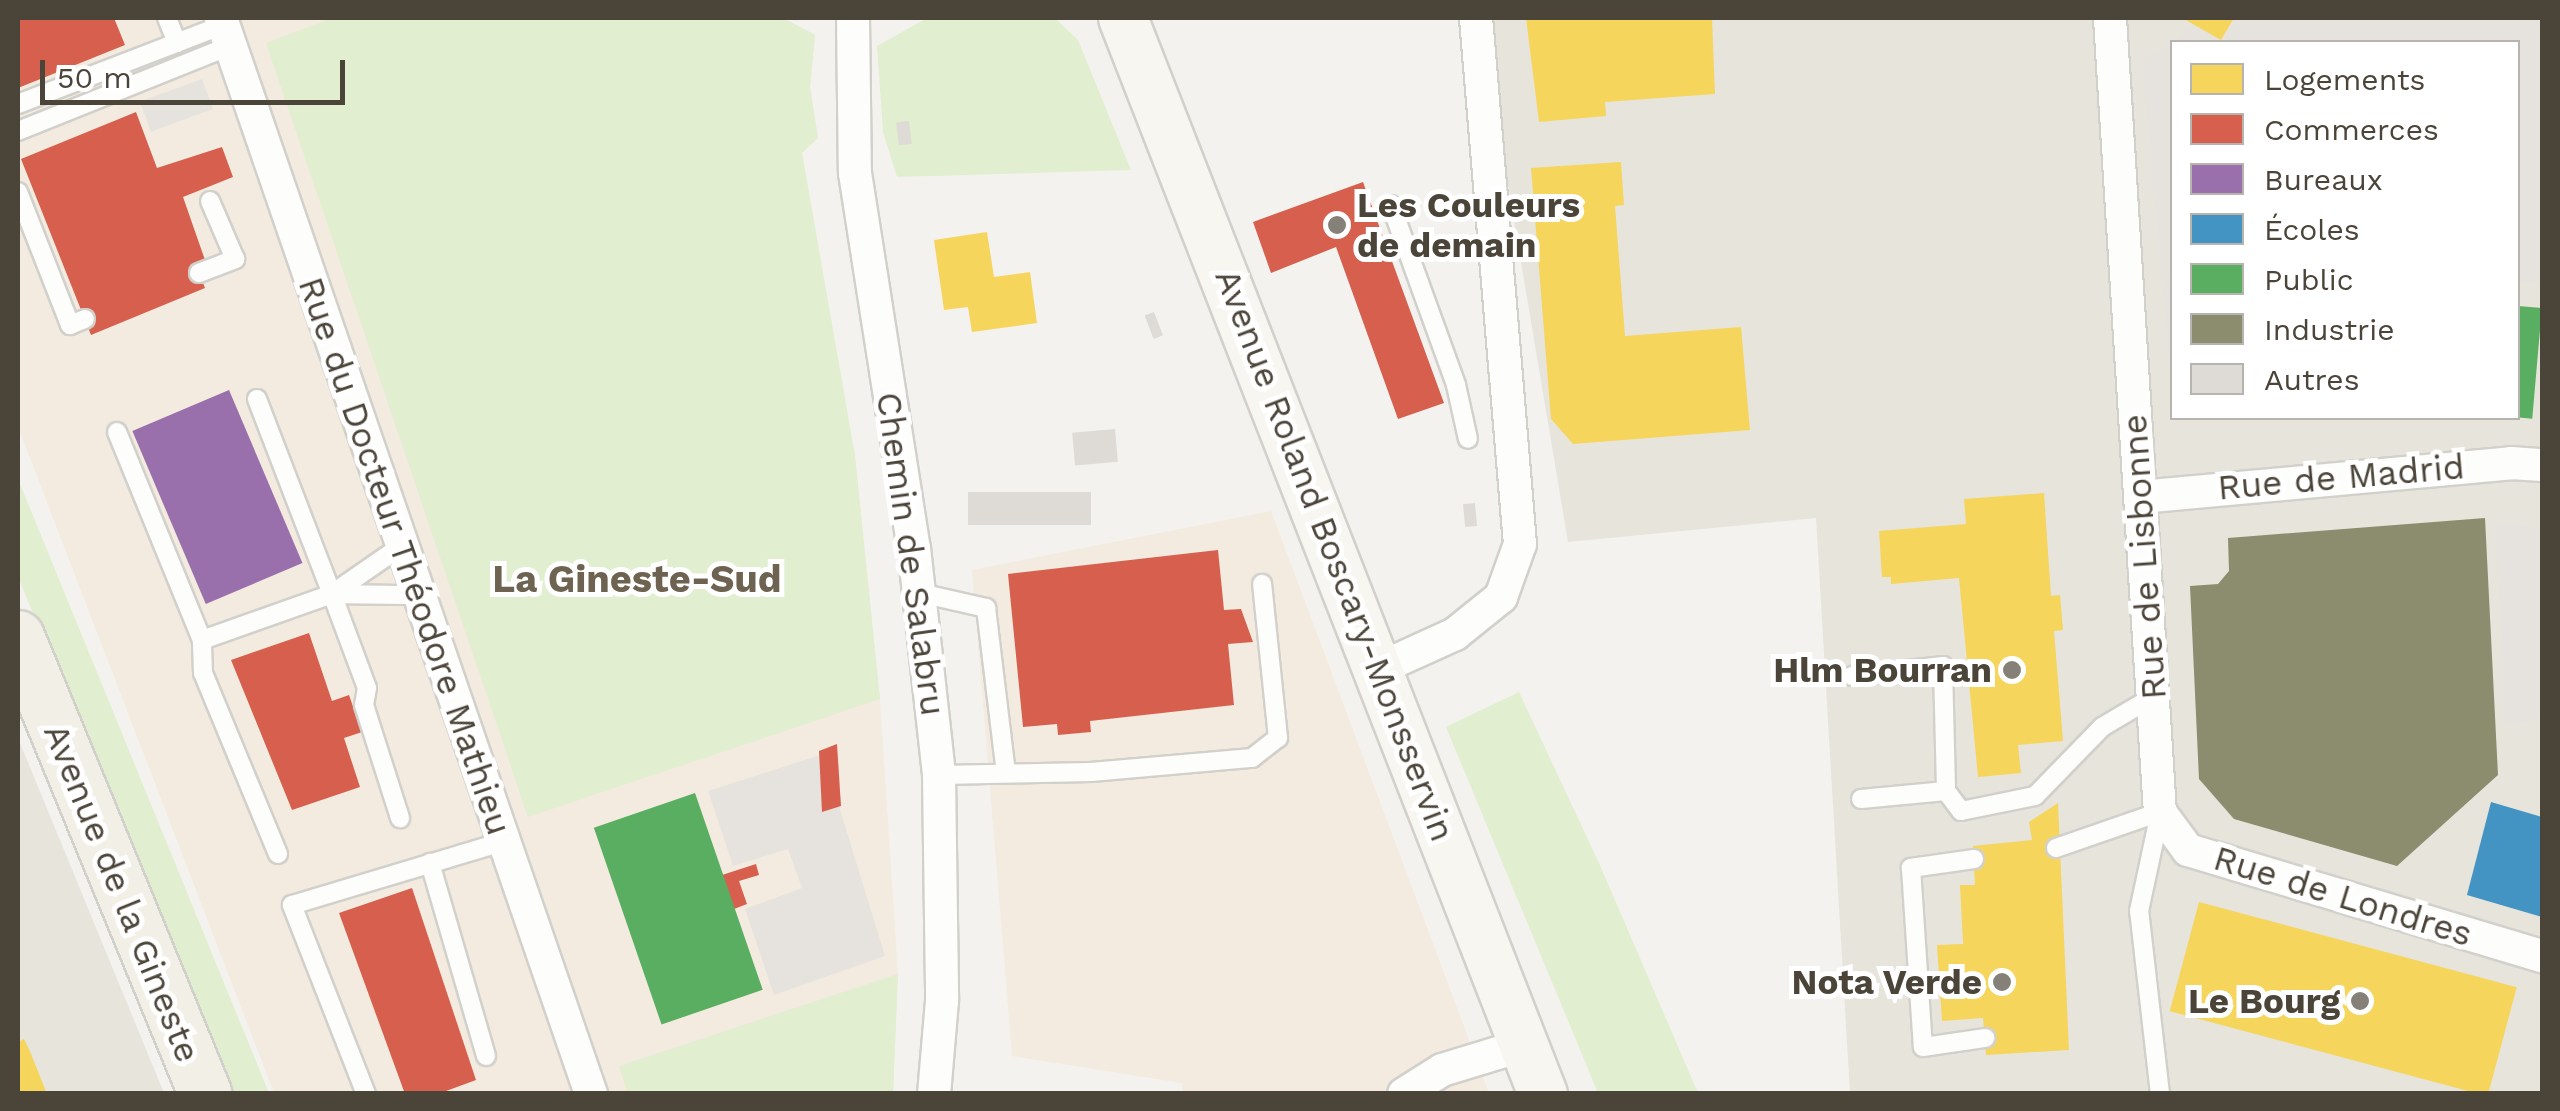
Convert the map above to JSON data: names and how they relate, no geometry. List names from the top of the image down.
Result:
{
  "streets": {
    "main road": ["Avenue Roland Boscary-Monsservin", "Avenue de la Gineste"],
    "street": [
      "Rue de Madrid",
      "Chemin de Salabru",
      "Rue du Docteur Théodore Mathieu",
      "Rue de Lisbonne",
      "Rue de Londres"
    ]
  },
  "crossings": [
    ["Rue de Madrid", "Rue de Lisbonne"],
    ["Rue de Lisbonne", "Rue de Londres"]
  ],
  "districts": ["La Gineste-Sud"],
  "places": [
    "Les Couleurs de demain",
    "Hlm Bourran",
    "Nota Verde",
    "Le Bourg"
  ],
  "legend": [
    "Logements",
    "Commerces",
    "Bureaux",
    "Écoles",
    "Public",
    "Industrie",
    "Autres"
  ],
  "scale_bar": "50 m"
}
